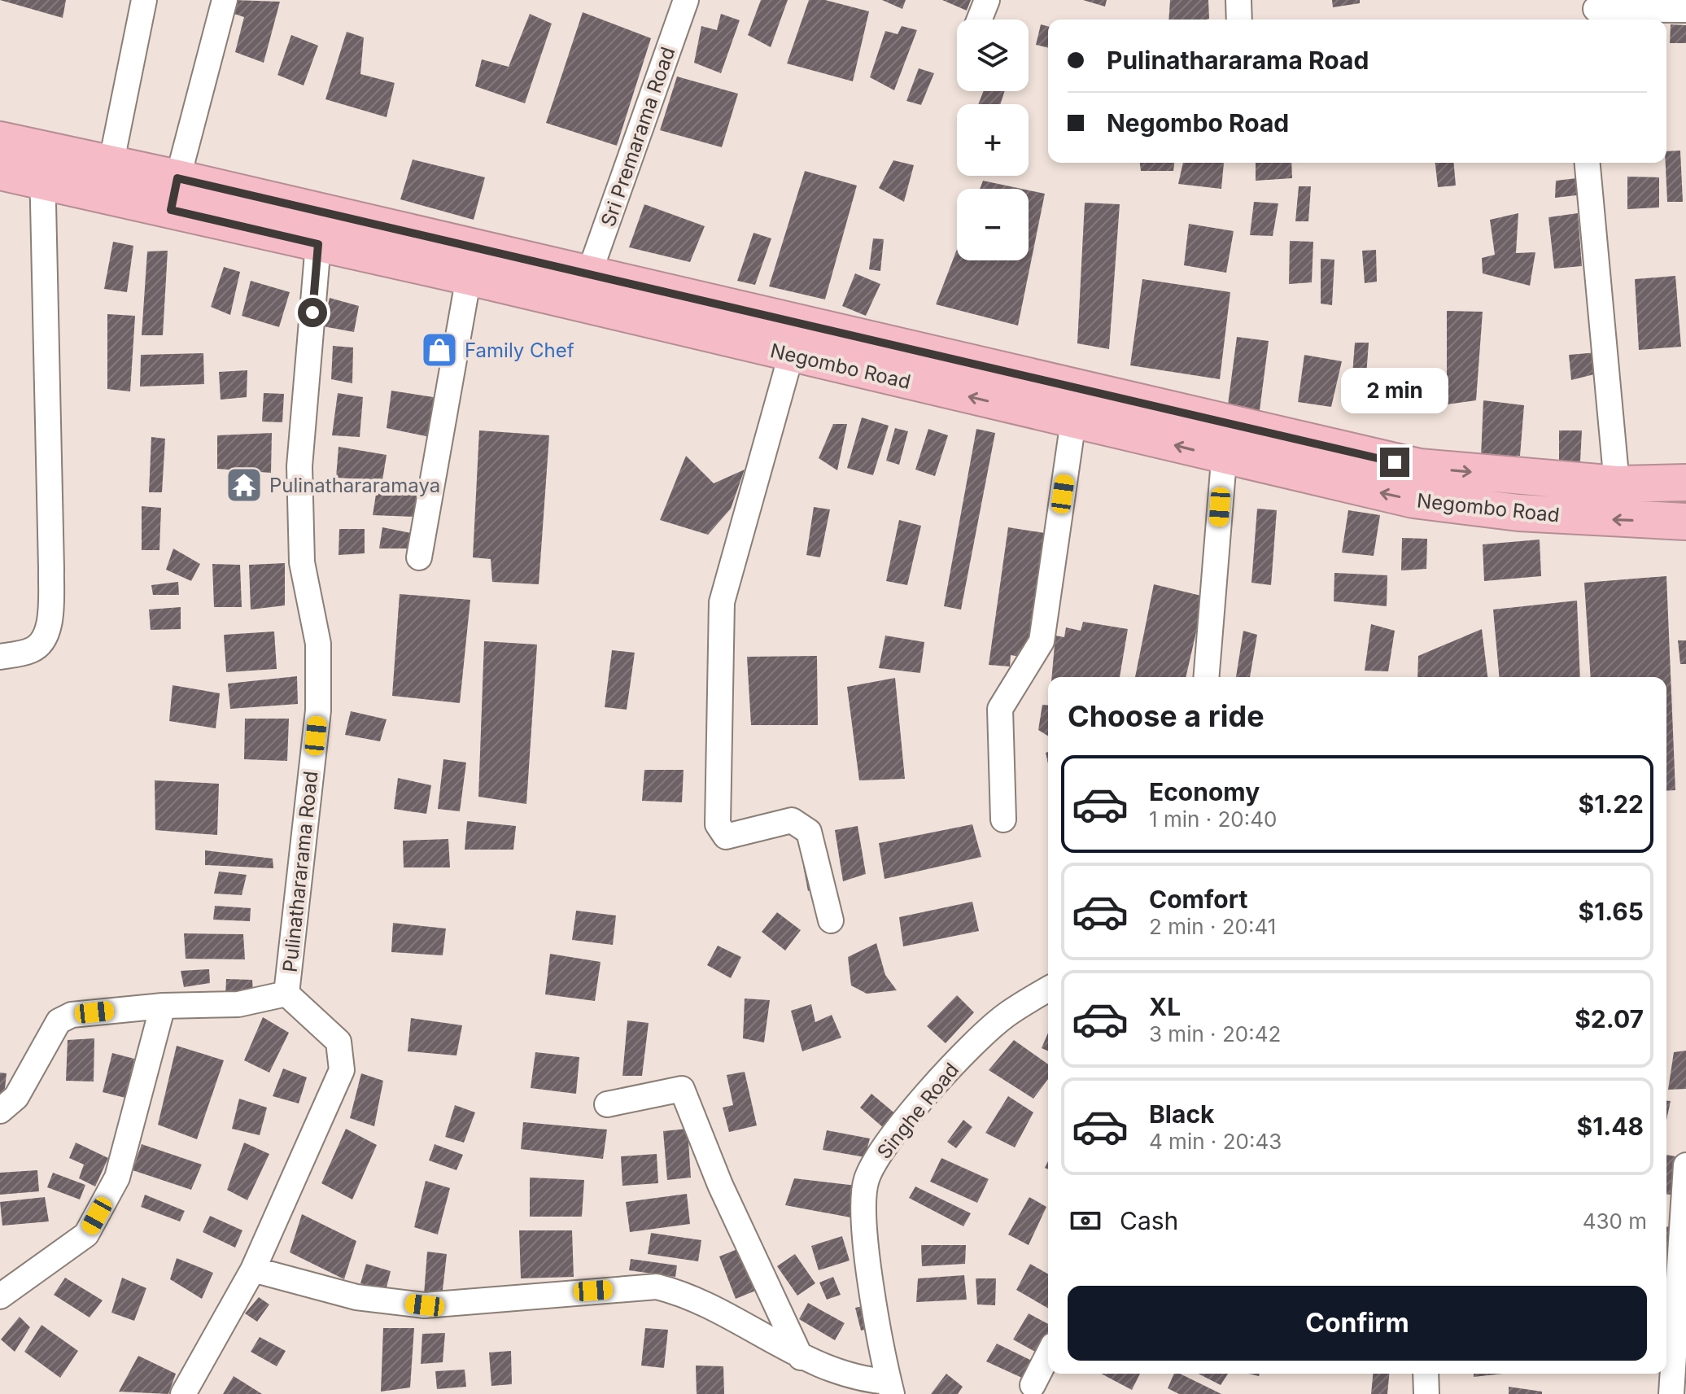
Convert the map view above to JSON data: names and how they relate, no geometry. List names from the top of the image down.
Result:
{
  "streets": {
    "highway": ["Negombo Road"],
    "street": ["Sri Premarama Road", "Pulinathararama Road", "Singhe Road"]
  },
  "crossings": [
    ["Sri Premarama Road", "Negombo Road"],
    ["Negombo Road", "Pulinathararama Road"]
  ],
  "places": {
    "shop": ["Family Chef"],
    "temple": ["Pulinathararamaya"]
  },
  "page": {
    "map_buttons": ["+", "−"],
    "banner": ["Pulinathararama Road", "Negombo Road"],
    "bubble": "2 min",
    "heading": "Choose a ride",
    "list": [
      {
        "name": "Economy",
        "note": "1 min · 20:40",
        "value": "$1.22"
      },
      {
        "name": "Comfort",
        "note": "2 min · 20:41",
        "value": "$1.65"
      },
      {
        "name": "XL",
        "note": "3 min · 20:42",
        "value": "$2.07"
      },
      {
        "name": "Black",
        "note": "4 min · 20:43",
        "value": "$1.48"
      }
    ],
    "pay": ["Cash", "430 m"],
    "buttons": "Confirm"
  }
}
